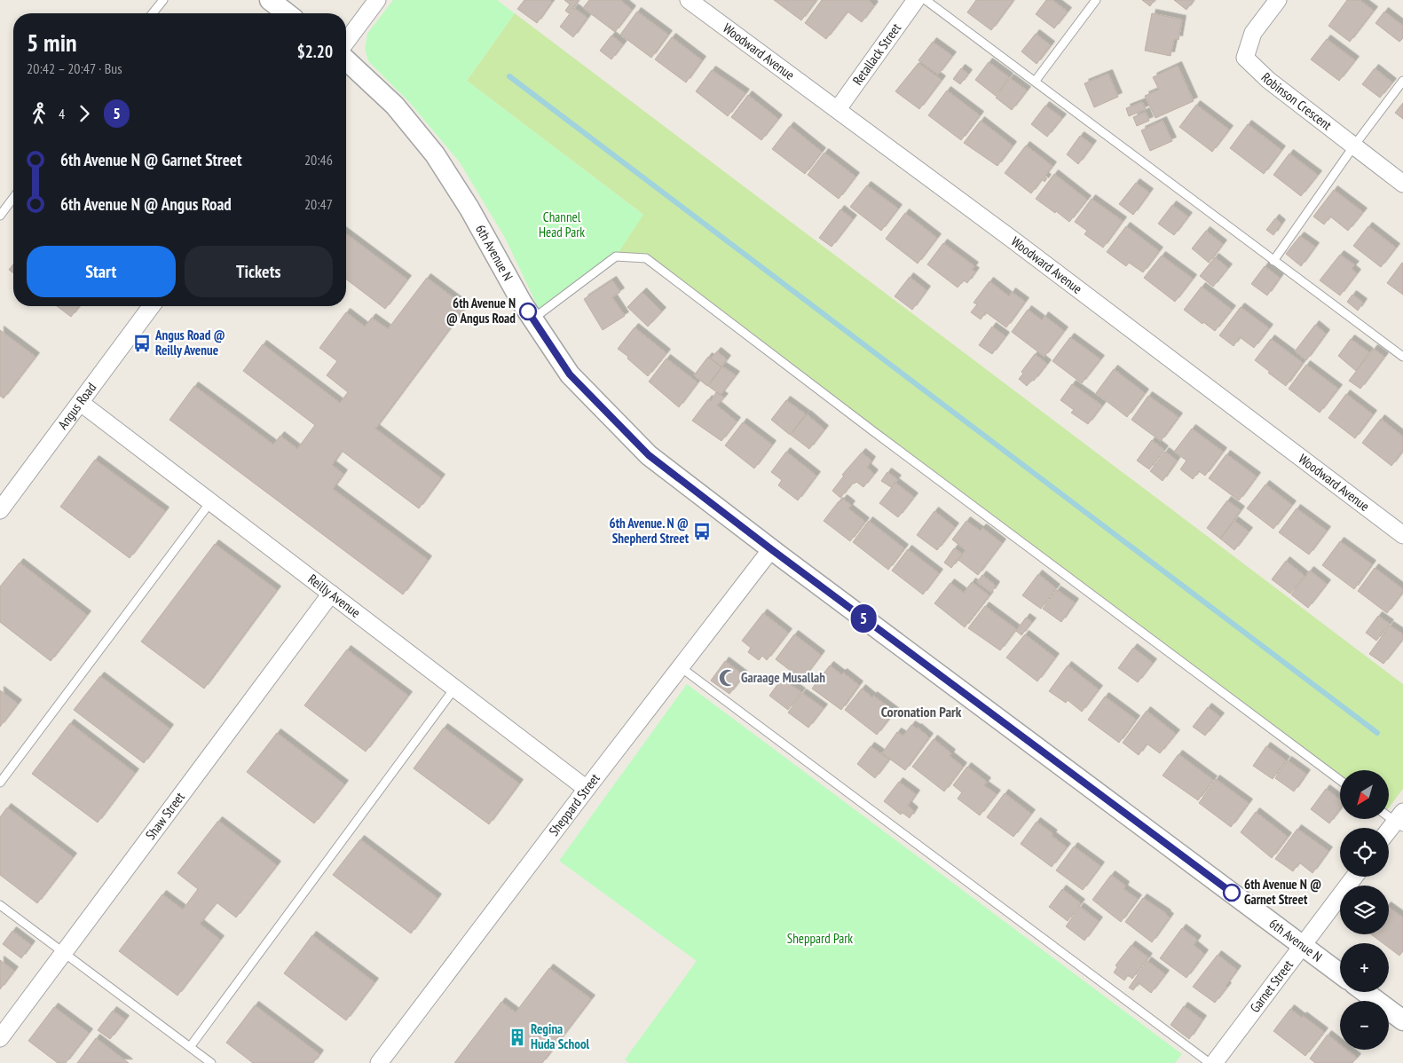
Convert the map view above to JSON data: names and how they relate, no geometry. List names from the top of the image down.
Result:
{
  "streets": {
    "street": [
      "Woodward Avenue",
      "Retallack Street",
      "Robinson Crescent",
      "6th Avenue N",
      "Angus Road",
      "Reilly Avenue",
      "Sheppard Street",
      "Shaw Street",
      "Garnet Street"
    ]
  },
  "crossings": [
    ["Woodward Avenue", "Retallack Street"],
    ["6th Avenue N", "Sheppard Street"],
    ["6th Avenue N", "Garnet Street"],
    ["Angus Road", "Reilly Avenue"],
    ["Reilly Avenue", "Sheppard Street"],
    ["Reilly Avenue", "Shaw Street"]
  ],
  "districts": ["Coronation Park"],
  "parks": ["Channel Head Park", "Sheppard Park"],
  "places": {
    "other": ["6th Avenue N @ Angus Road", "6th Avenue N @ Garnet Street"],
    "bus stop": ["Angus Road @ Reilly Avenue", "6th Avenue. N @ Shepherd Street"],
    "mosque": ["Garaage Musallah"],
    "building": ["Regina Huda School"]
  },
  "lines": ["bus line 5"],
  "north": "bottom left",
  "page": {
    "on_map": "5",
    "heading": ["5 min", "20:42 – 20:47 · Bus", "$2.20"],
    "legs": ["4", "5"],
    "list": [
      {
        "name": "6th Avenue N @ Garnet Street",
        "value": "20:46"
      },
      {
        "name": "6th Avenue N @ Angus Road",
        "value": "20:47"
      }
    ],
    "buttons": ["Start", "Tickets"],
    "map_buttons": ["+", "−"]
  }
}
